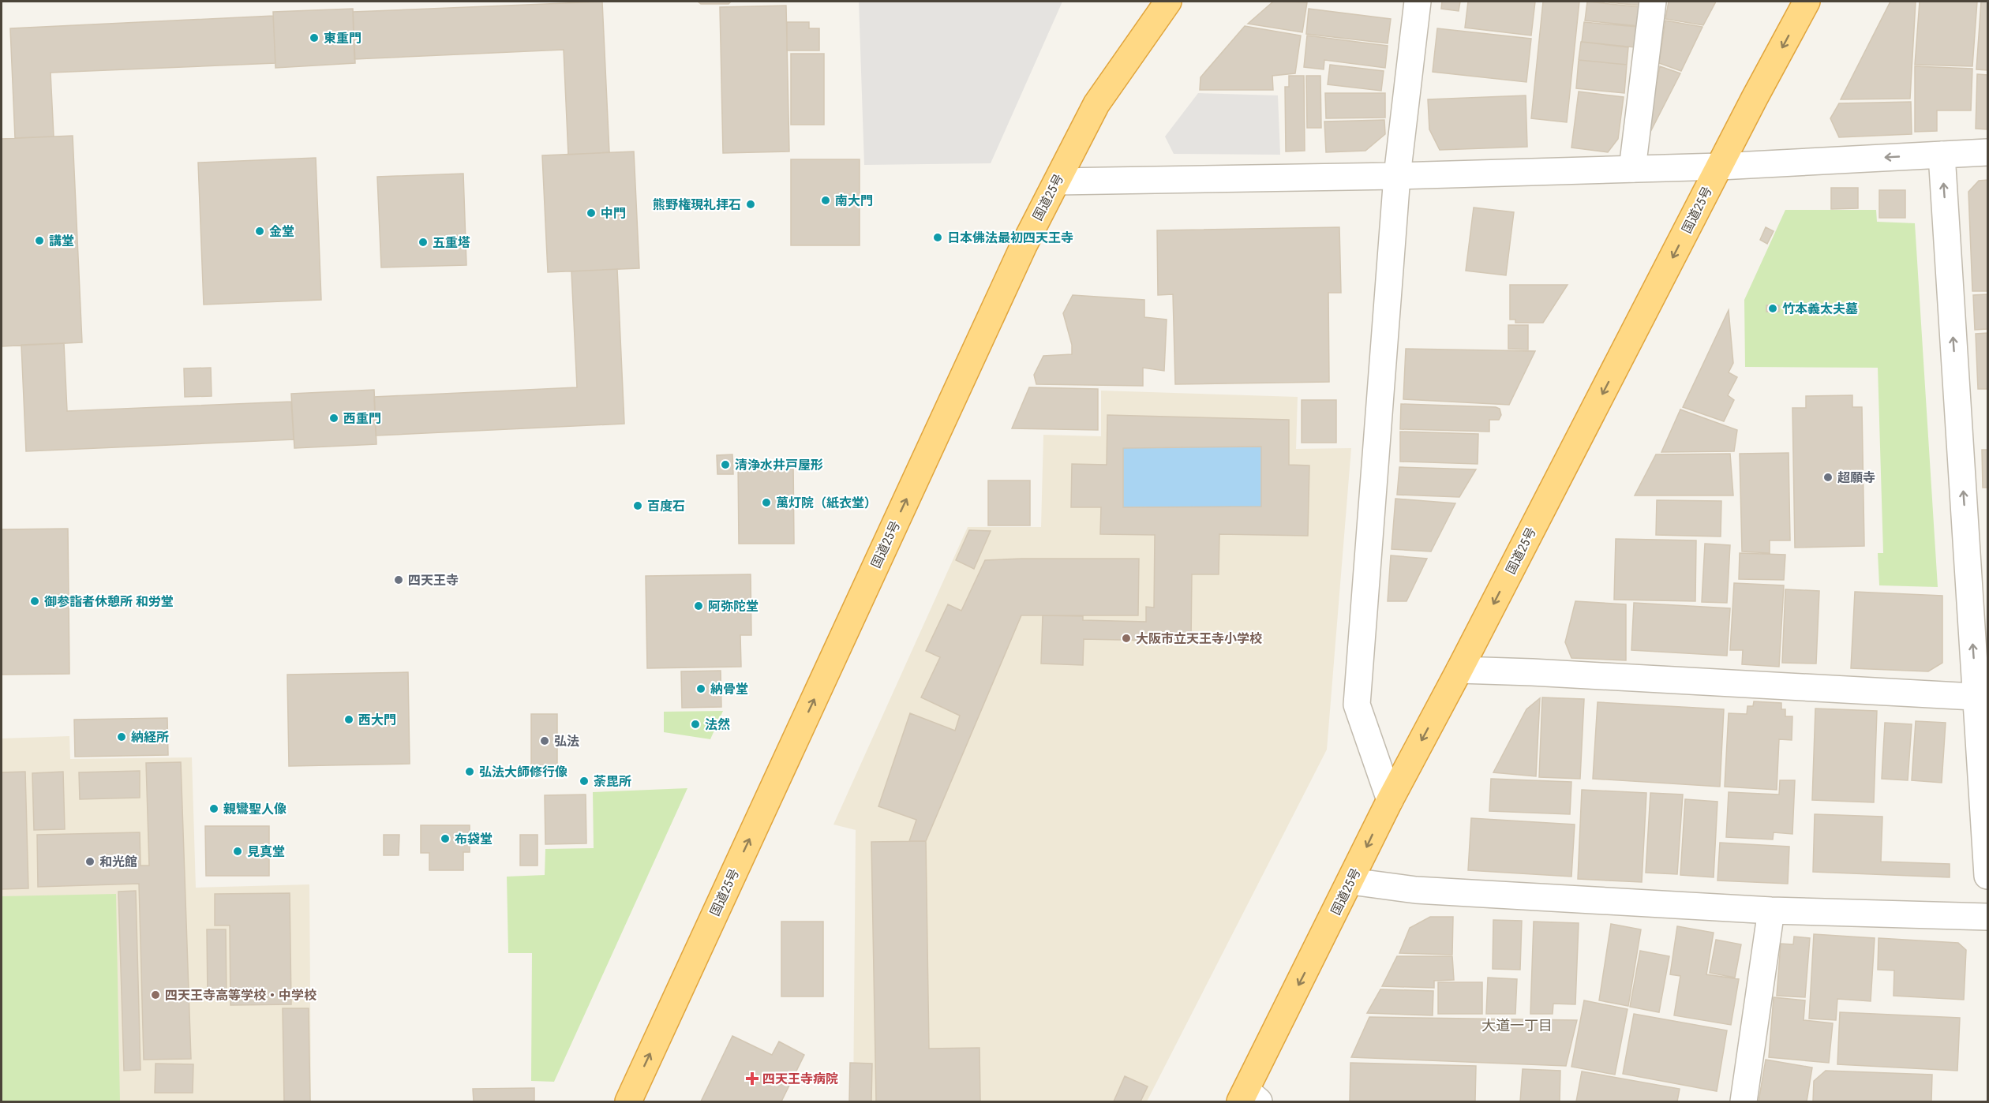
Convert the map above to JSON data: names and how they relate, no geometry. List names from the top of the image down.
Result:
{
  "streets": {
    "highway": ["国道25号"]
  },
  "districts": ["大道一丁目"],
  "places": {
    "other": [
      "東重門",
      "南大門",
      "熊野権現礼拝石",
      "中門",
      "金堂",
      "日本佛法最初四天王寺",
      "講堂",
      "五重塔",
      "竹本義太夫墓",
      "西重門",
      "清浄水井戸屋形",
      "超願寺",
      "萬灯院（紙衣堂）",
      "百度石",
      "四天王寺",
      "御参詣者休憩所 和労堂",
      "阿弥陀堂",
      "大阪市立天王寺小学校",
      "納骨堂",
      "西大門",
      "法然",
      "納経所",
      "弘法",
      "弘法大師修行像",
      "荼毘所",
      "親鸞聖人像",
      "布袋堂",
      "見真堂",
      "和光館",
      "四天王寺高等学校・中学校"
    ],
    "health": ["四天王寺病院"]
  }
}
